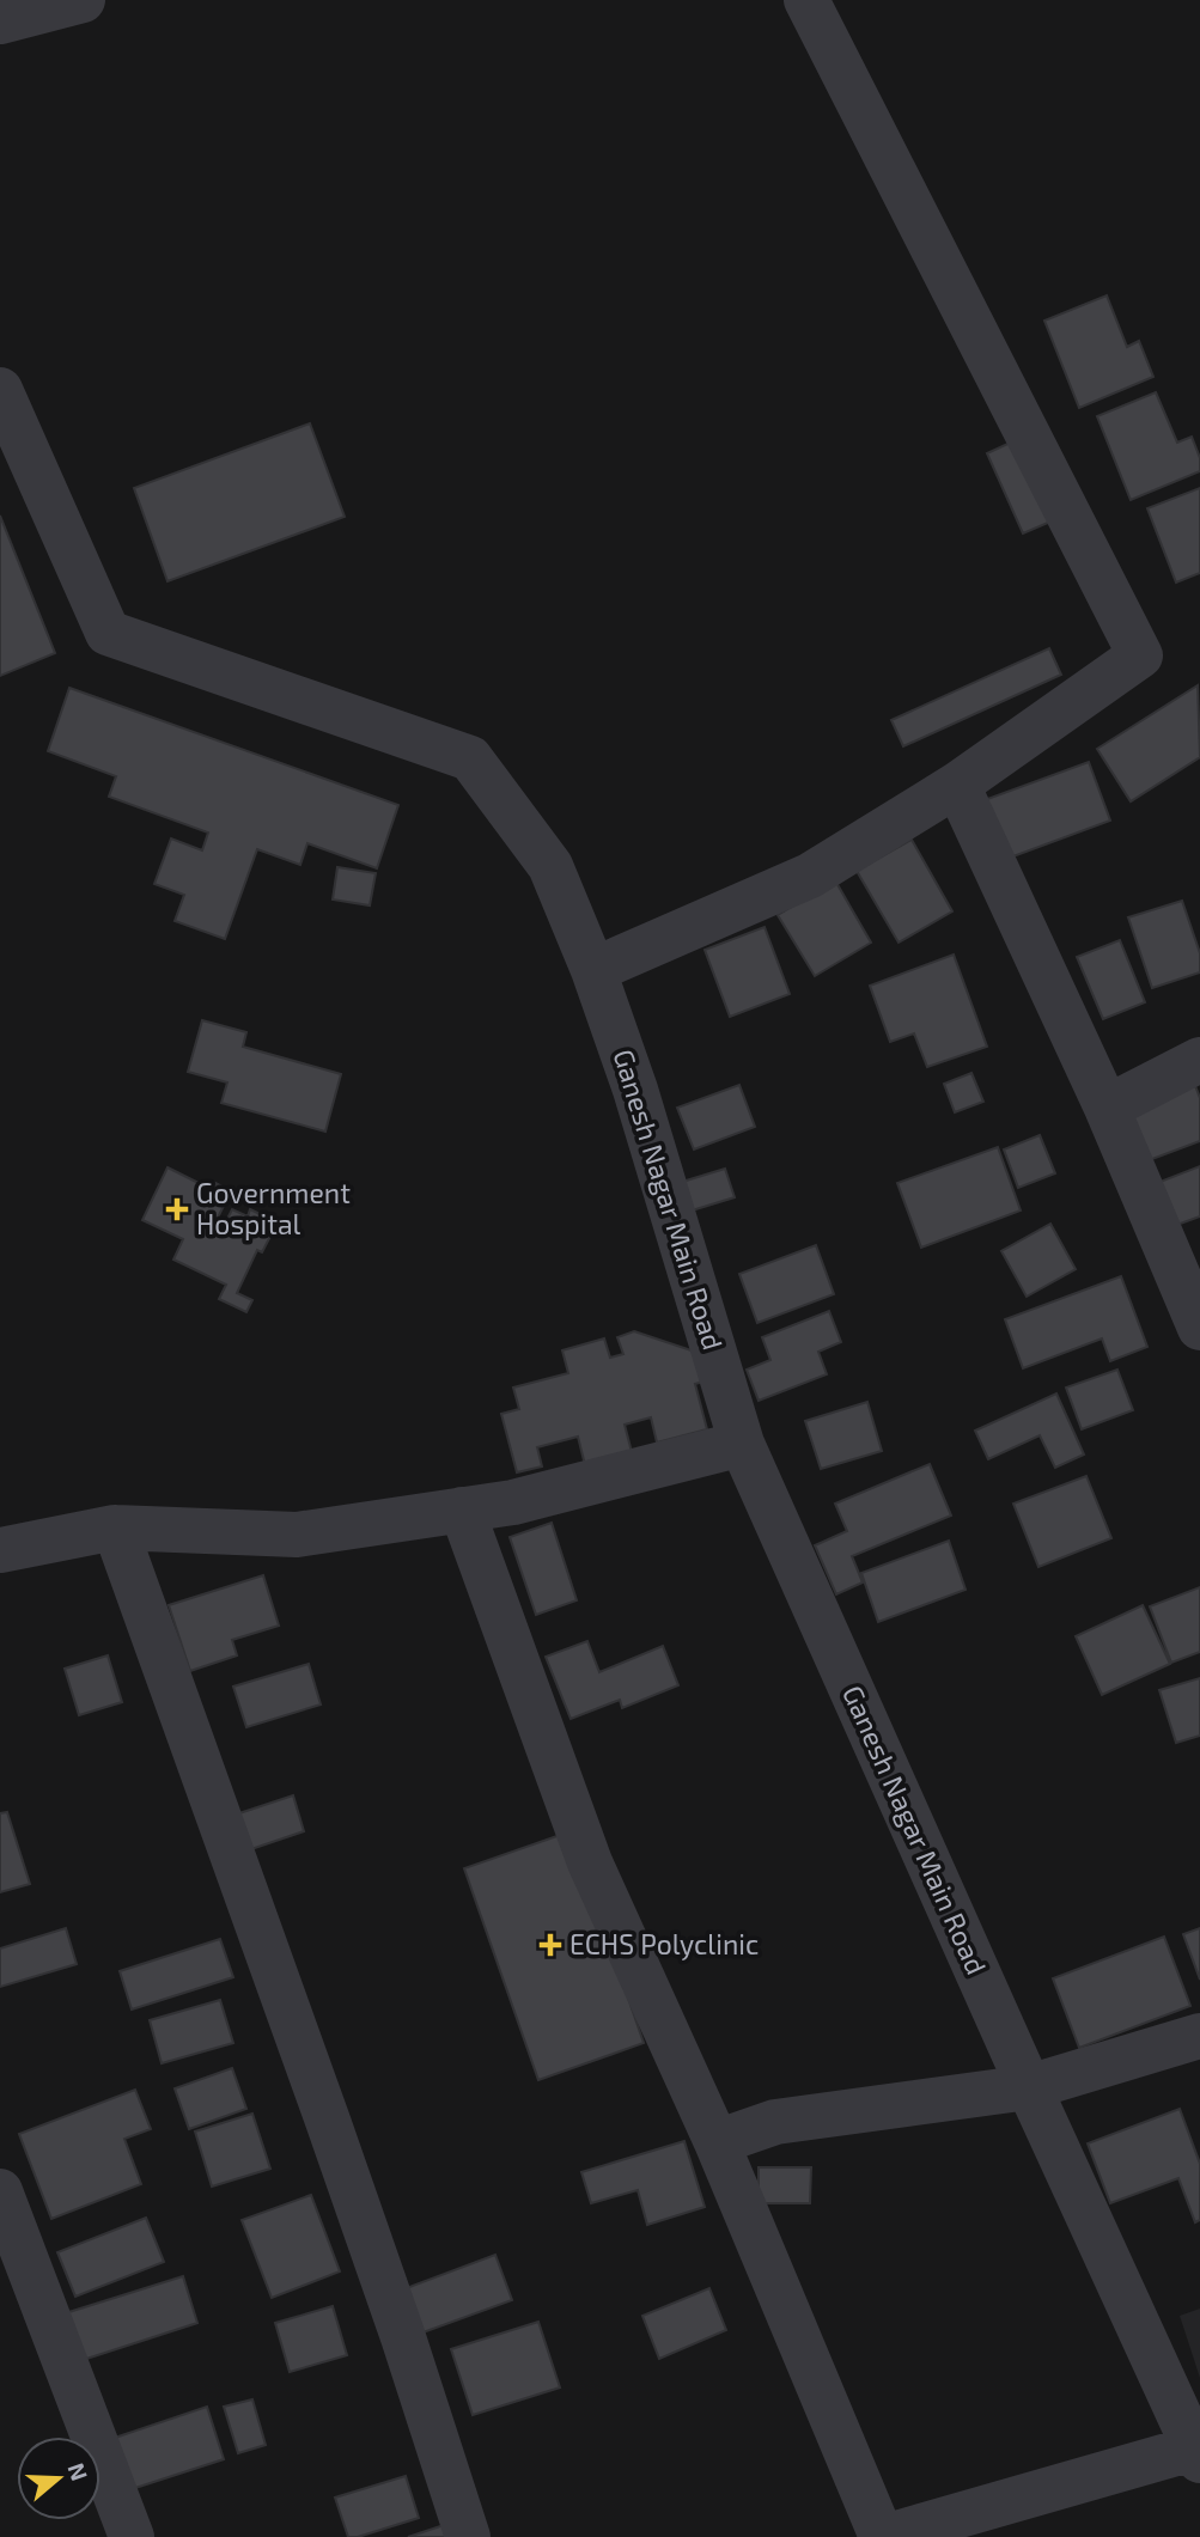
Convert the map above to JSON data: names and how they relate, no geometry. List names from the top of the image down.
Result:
{
  "streets": {
    "street": ["Ganesh Nagar Main Road"]
  },
  "places": {
    "health": ["Government Hospital", "ECHS Polyclinic"]
  },
  "north": "right"
}
